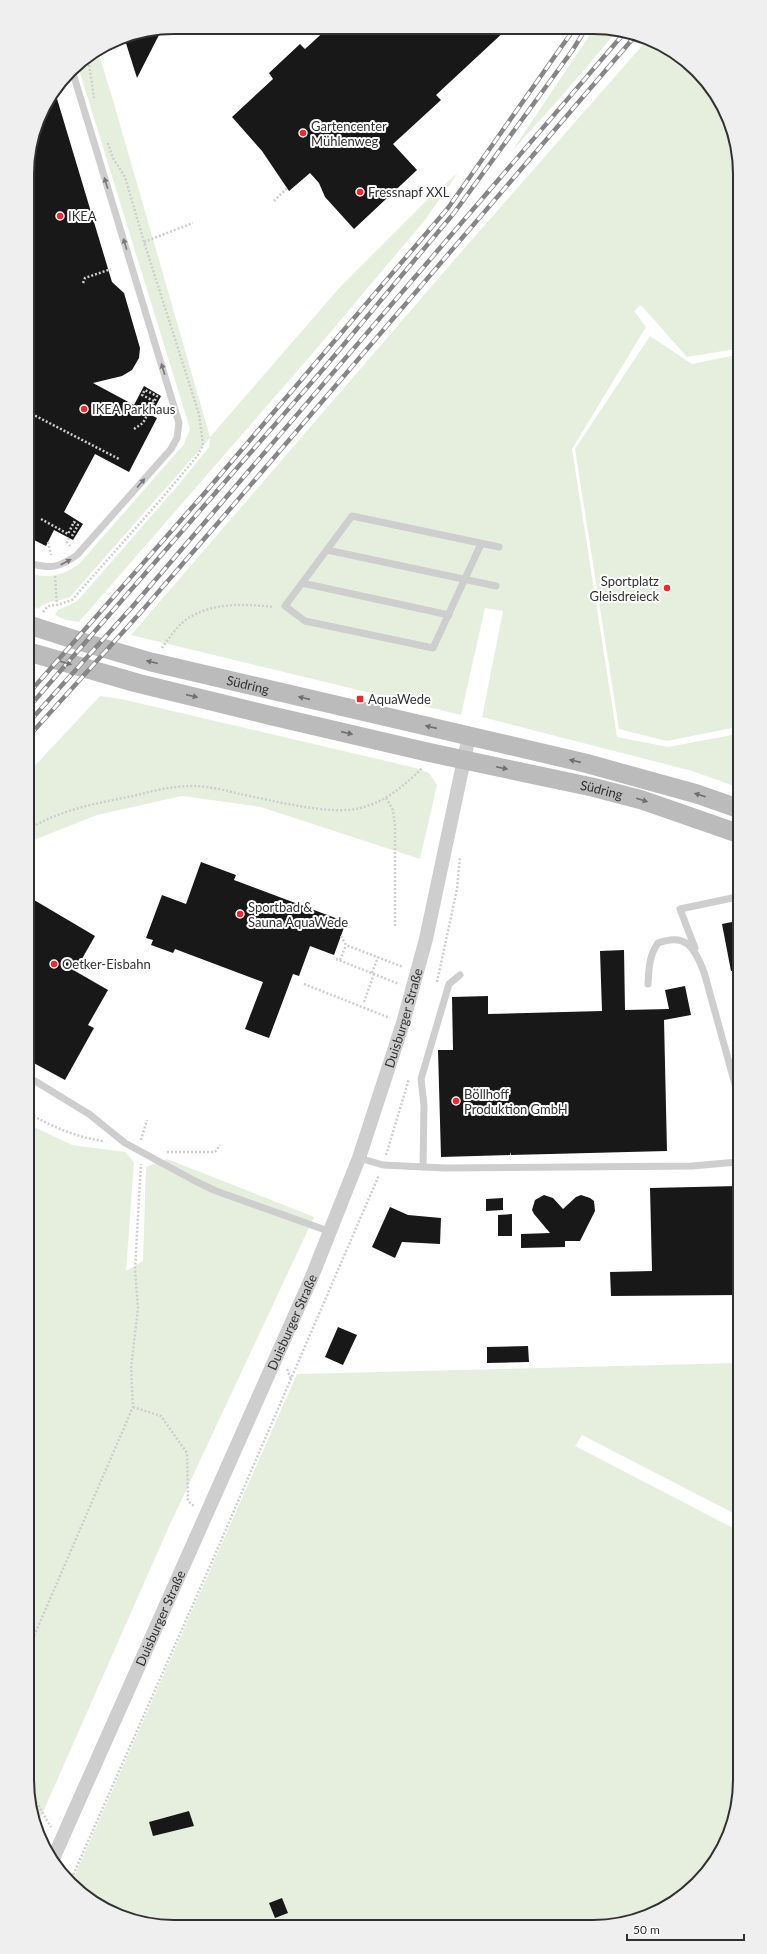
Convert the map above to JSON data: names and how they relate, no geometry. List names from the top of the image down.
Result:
{
  "streets": {
    "main road": ["Südring"],
    "street": ["Duisburger Straße"]
  },
  "crossings": [
    ["Südring", "Duisburger Straße"]
  ],
  "places": {
    "other": [
      "Gartencenter Mühlenweg",
      "Fressnapf XXL",
      "IKEA",
      "IKEA Parkhaus",
      "Sportplatz Gleisdreieck",
      "Sportbad & Sauna AquaWede",
      "Oetker-Eisbahn",
      "Böllhoff Produktion GmbH"
    ],
    "transit": ["AquaWede"]
  },
  "scale_bar": "50 m"
}
